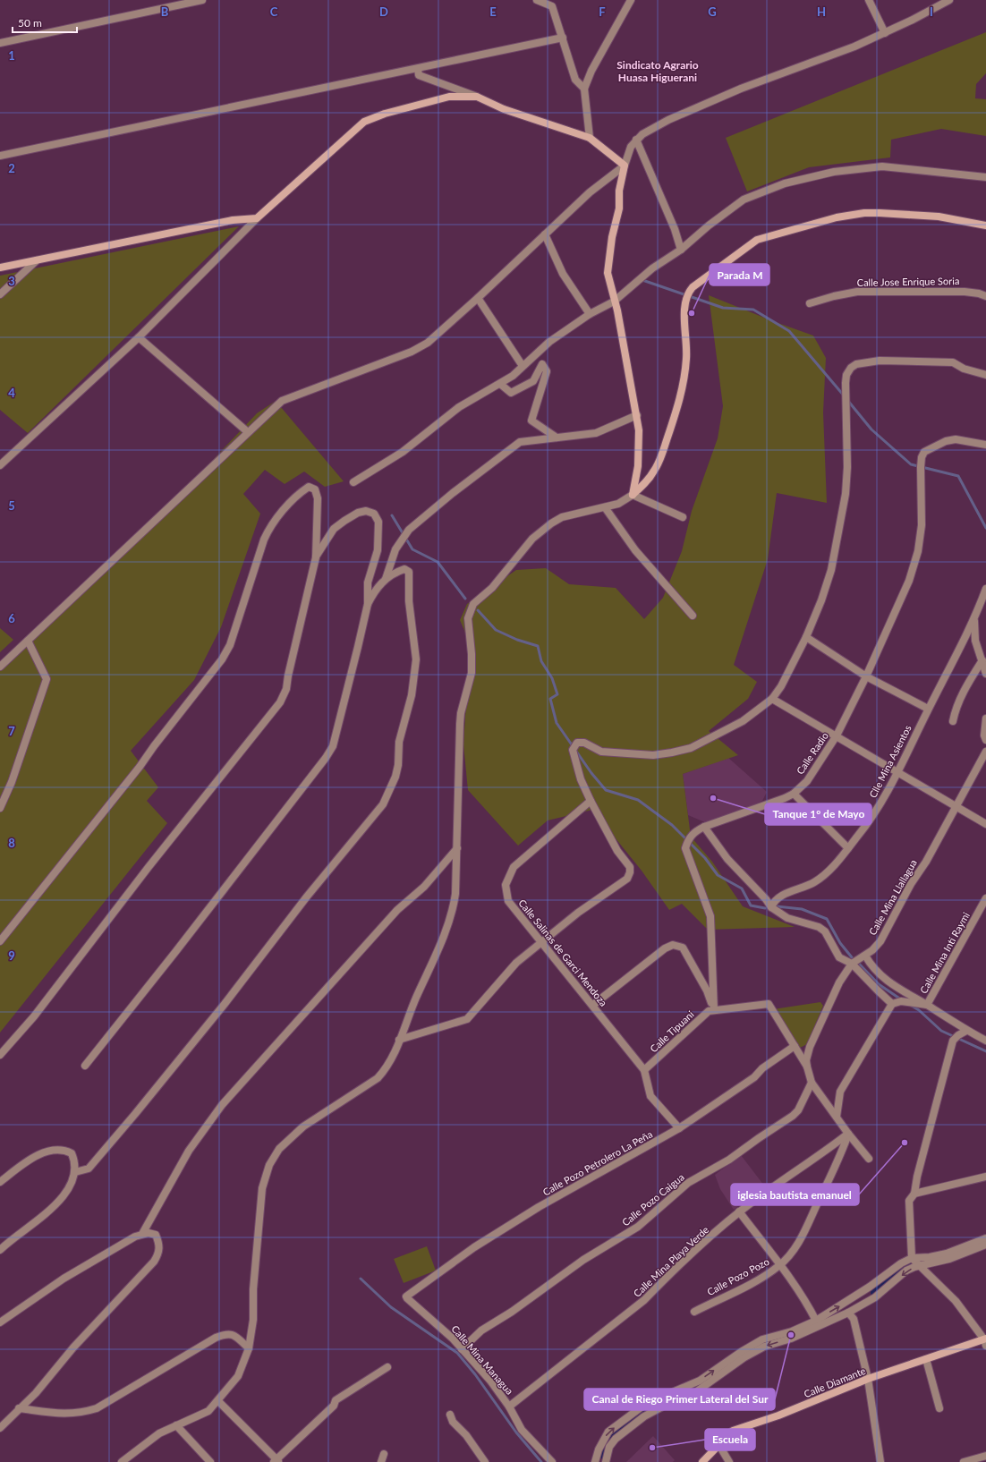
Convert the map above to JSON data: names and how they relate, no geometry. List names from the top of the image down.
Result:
{
  "streets": {
    "street": [
      "Calle Jose Enrique Soria",
      "Calle Radio",
      "Clle Mina Asientos",
      "Calle Mina Llallagua",
      "Calle Salinas de Garci Mendoza",
      "Calle Mina Inti Raymi",
      "Calle Tipuani",
      "Calle Pozo Petrolero La Peña",
      "Calle Pozo Caigua",
      "Calle Mina Playa Verde",
      "Calle Pozo Pozo",
      "Calle Mina Managua",
      "Calle Diamante"
    ]
  },
  "crossings": [
    ["Calle Radio", "Calle Tipuani"],
    ["Calle Salinas de Garci Mendoza", "Calle Tipuani"],
    ["Calle Salinas de Garci Mendoza", "Calle Pozo Petrolero La Peña"],
    ["Calle Pozo Petrolero La Peña", "Calle Mina Managua"],
    ["Calle Pozo Caigua", "Calle Mina Managua"],
    ["Calle Mina Playa Verde", "Calle Pozo Pozo"],
    ["Calle Mina Playa Verde", "Calle Mina Managua"]
  ],
  "districts": ["Sindicato Agrario Huasa Higuerani"],
  "places": [
    "Parada M",
    "Tanque 1° de Mayo",
    "iglesia bautista emanuel",
    "Canal de Riego Primer Lateral del Sur",
    "Escuela"
  ],
  "scale_bar": "50 m",
  "grid": {
    "columns": [
      "B",
      "C",
      "D",
      "E",
      "F",
      "G",
      "H",
      "I"
    ],
    "rows": [
      "1",
      "2",
      "3",
      "4",
      "5",
      "6",
      "7",
      "8",
      "9"
    ]
  }
}
